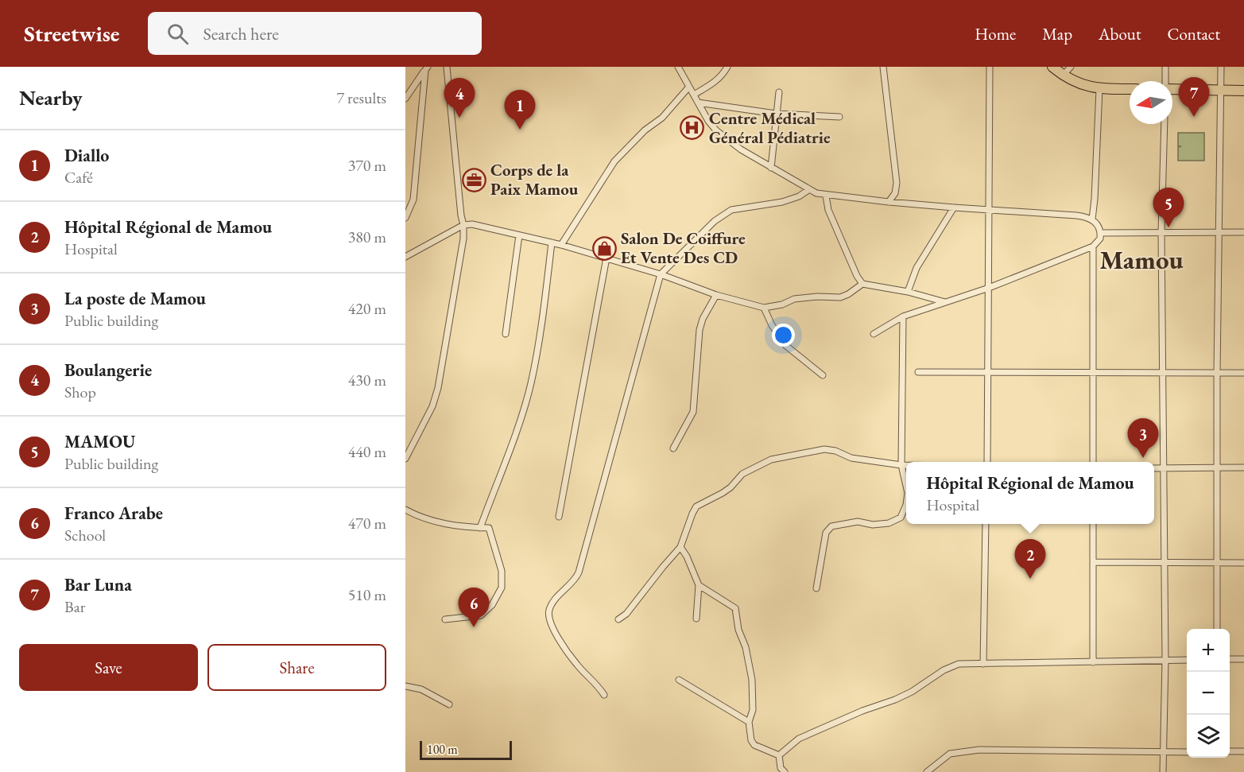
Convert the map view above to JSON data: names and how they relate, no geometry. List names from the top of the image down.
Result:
{
  "districts": ["Mamou"],
  "places": {
    "hospital": ["Centre Médical Général Pédiatrie"],
    "office": ["Corps de la Paix Mamou"],
    "shop": ["Salon De Coiffure Et Vente Des CD"]
  },
  "scale_bar": "100 m",
  "north": "left",
  "page": {
    "header": "Streetwise",
    "search": "Search here",
    "nav": [
      "Home",
      "Map",
      "About",
      "Contact"
    ],
    "heading": ["Nearby", "7 results"],
    "pins": [
      "7",
      "4",
      "1",
      "5",
      "3",
      "2",
      "6"
    ],
    "list": [
      {
        "mark": "1",
        "name": "Diallo",
        "note": "Café",
        "value": "370 m"
      },
      {
        "mark": "2",
        "name": "Hôpital Régional de Mamou",
        "note": "Hospital",
        "value": "380 m"
      },
      {
        "mark": "3",
        "name": "La poste de Mamou",
        "note": "Public building",
        "value": "420 m"
      },
      {
        "mark": "4",
        "name": "Boulangerie",
        "note": "Shop",
        "value": "430 m"
      },
      {
        "mark": "5",
        "name": "MAMOU",
        "note": "Public building",
        "value": "440 m"
      },
      {
        "mark": "6",
        "name": "Franco Arabe",
        "note": "School",
        "value": "470 m"
      },
      {
        "mark": "7",
        "name": "Bar Luna",
        "note": "Bar",
        "value": "510 m"
      }
    ],
    "popup": ["Hôpital Régional de Mamou", "Hospital"],
    "map_buttons": ["+", "−"],
    "buttons": ["Save", "Share"],
    "scale": "100 m"
  }
}
